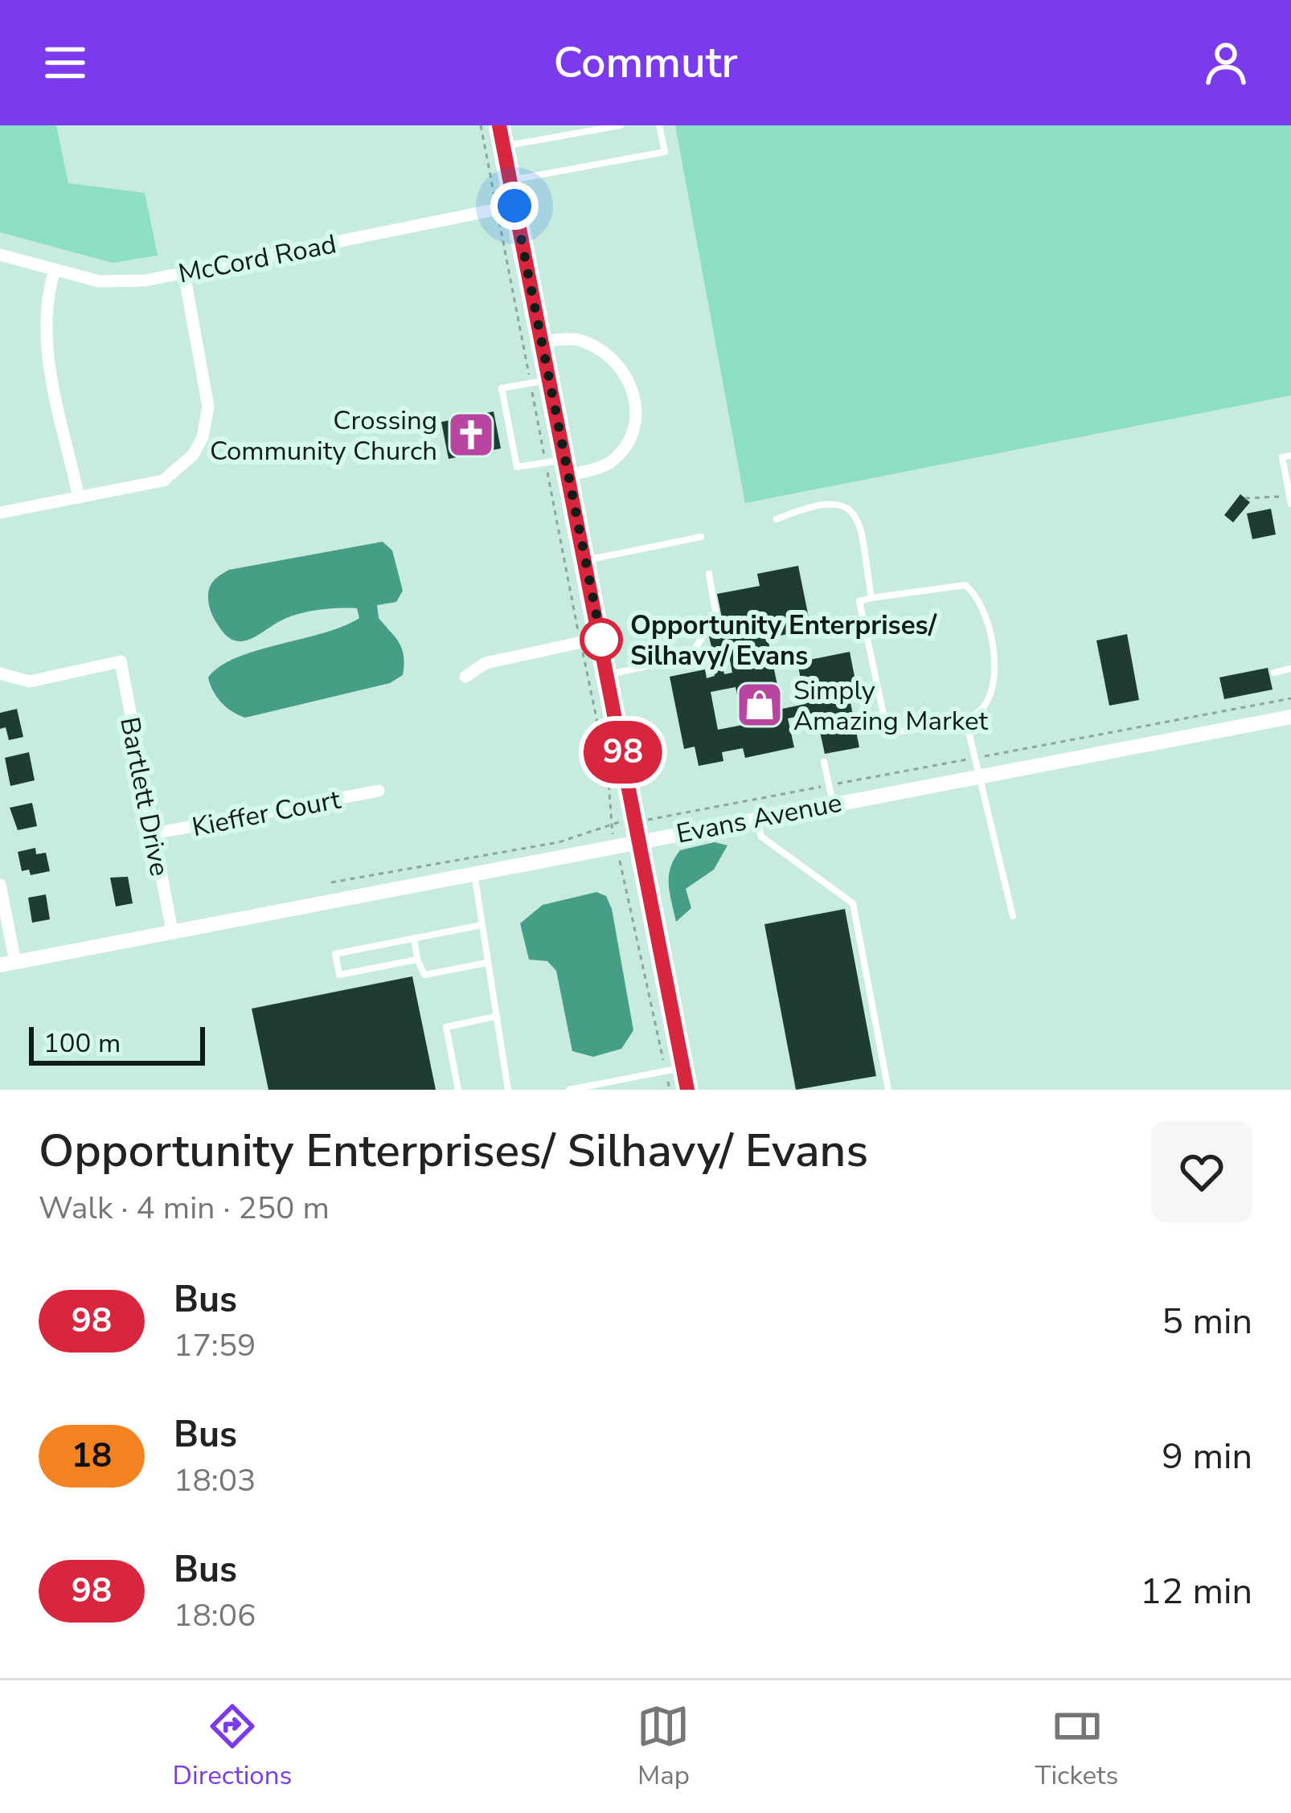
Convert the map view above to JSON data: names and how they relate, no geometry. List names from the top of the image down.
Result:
{
  "streets": {
    "street": [
      "McCord Road",
      "Bartlett Drive",
      "Kieffer Court",
      "Evans Avenue"
    ]
  },
  "crossings": [
    ["Bartlett Drive", "Kieffer Court"],
    ["Bartlett Drive", "Evans Avenue"]
  ],
  "places": {
    "church": ["Crossing Community Church"],
    "other": ["Opportunity Enterprises/ Silhavy/ Evans"],
    "shop": ["Simply Amazing Market"]
  },
  "lines": ["bus line 98"],
  "scale_bar": "100 m",
  "page": {
    "header": "Commutr",
    "on_map": "98",
    "scale": "100 m",
    "heading": ["Opportunity Enterprises/ Silhavy/ Evans", "Walk · 4 min · 250 m"],
    "list": [
      {
        "mark": "98",
        "name": "Bus",
        "note": "17:59",
        "value": "5 min"
      },
      {
        "mark": "18",
        "name": "Bus",
        "note": "18:03",
        "value": "9 min"
      },
      {
        "mark": "98",
        "name": "Bus",
        "note": "18:06",
        "value": "12 min"
      }
    ],
    "tabs": ["Directions", "Map", "Tickets"]
  }
}
